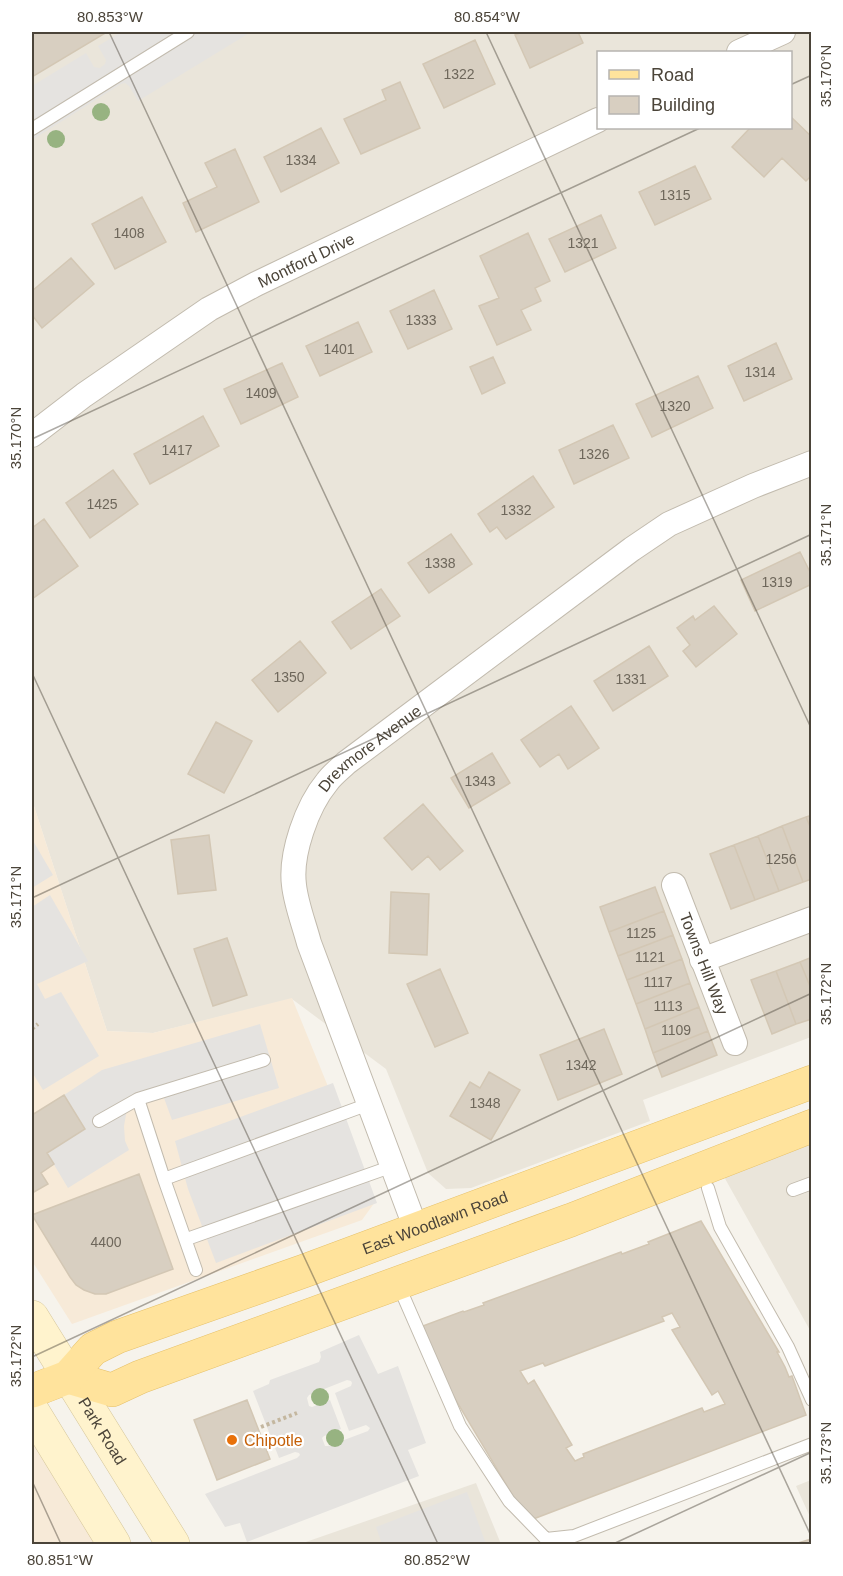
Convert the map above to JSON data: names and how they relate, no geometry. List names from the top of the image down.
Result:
{
  "streets": {
    "main road": ["East Woodlawn Road", "Park Road"],
    "street": ["Montford Drive", "Drexmore Avenue", "Towns Hill Way"]
  },
  "crossings": [
    ["Drexmore Avenue", "East Woodlawn Road"],
    ["East Woodlawn Road", "Park Road"]
  ],
  "places": ["Chipotle"],
  "house_numbers": [
    "1322",
    "1334",
    "1315",
    "1408",
    "1321",
    "1333",
    "1401",
    "1314",
    "1409",
    "1320",
    "1417",
    "1326",
    "1425",
    "1332",
    "1338",
    "1319",
    "1350",
    "1331",
    "1343",
    "1256",
    "1125",
    "1121",
    "1117",
    "1113",
    "1109",
    "1342",
    "1348",
    "4400"
  ],
  "legend": ["Road", "Building"],
  "coordinates": [
    "80.853°W",
    "80.854°W",
    "35.170°N",
    "35.171°N",
    "35.172°N",
    "35.173°N",
    "80.851°W",
    "80.852°W"
  ]
}
